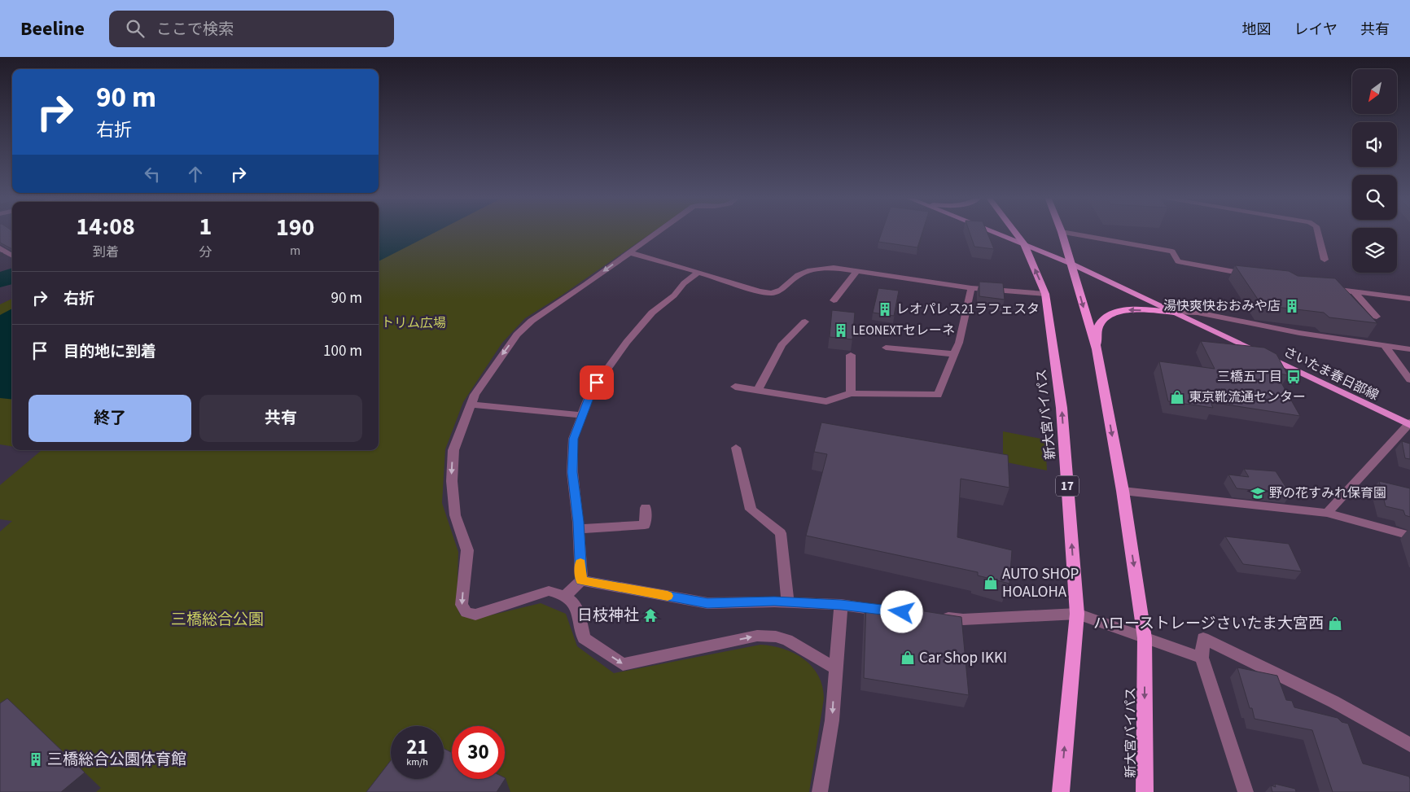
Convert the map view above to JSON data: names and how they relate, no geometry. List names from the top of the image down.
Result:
{
  "streets": {
    "highway": ["新大宮バイパス", "17"],
    "main road": ["さいたま春日部線"]
  },
  "crossings": [
    ["さいたま春日部線", "新大宮バイパス"]
  ],
  "parks": ["トリム広場", "三橋総合公園"],
  "places": {
    "building": [
      "湯快爽快おおみや店",
      "レオパレス21ラフェスタ",
      "LEONEXTセレーネ",
      "三橋総合公園体育館"
    ],
    "bus stop": ["三橋五丁目"],
    "shop": [
      "東京靴流通センター",
      "AUTO SHOP HOALOHA",
      "ハローストレージさいたま大宮西",
      "Car Shop IKKI"
    ],
    "school or university": ["野の花すみれ保育園"],
    "temple": ["日枝神社"]
  },
  "north": "bottom left",
  "page": {
    "header": "Beeline",
    "search": "ここで検索",
    "nav": ["地図", "レイヤ", "共有"],
    "turn": ["90 m", "右折"],
    "eta": [
      "14:08",
      "到着",
      "1",
      "分",
      "190",
      "m"
    ],
    "list": [
      {
        "name": "右折",
        "value": "90 m"
      },
      {
        "name": "目的地に到着",
        "value": "100 m"
      }
    ],
    "buttons": ["終了", "共有"],
    "speed": "21 km/h",
    "limit": "30"
  }
}
